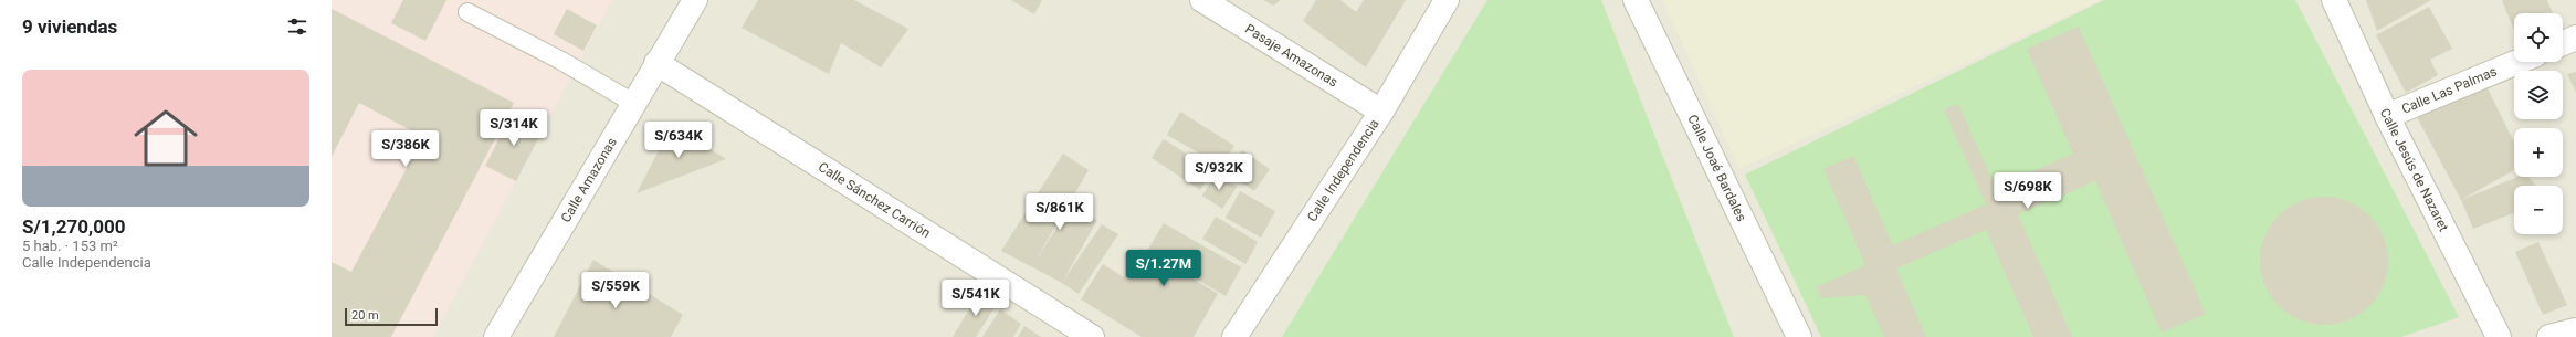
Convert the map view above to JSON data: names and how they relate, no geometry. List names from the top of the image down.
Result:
{
  "streets": {
    "street": [
      "Pasaje Amazonas",
      "Calle Las Palmas",
      "Calle Joaé Bardales",
      "Calle Jesús de Nazaret",
      "Calle Independencia",
      "Calle Amazonas",
      "Calle Sánchez Carrión"
    ]
  },
  "crossings": [
    ["Pasaje Amazonas", "Calle Independencia"],
    ["Calle Las Palmas", "Calle Jesús de Nazaret"],
    ["Calle Amazonas", "Calle Sánchez Carrión"]
  ],
  "scale_bar": "20 m",
  "page": {
    "heading": "9 viviendas",
    "map_buttons": ["+", "−"],
    "list": [
      {
        "name": "S/1,270,000",
        "note": "5 hab. · 153 m² · Calle Independencia"
      }
    ],
    "price": [
      "S/314K",
      "S/634K",
      "S/386K",
      "S/932K",
      "S/698K",
      "S/861K",
      "S/1.27M",
      "S/559K",
      "S/541K"
    ],
    "scale": "20 m"
  }
}
